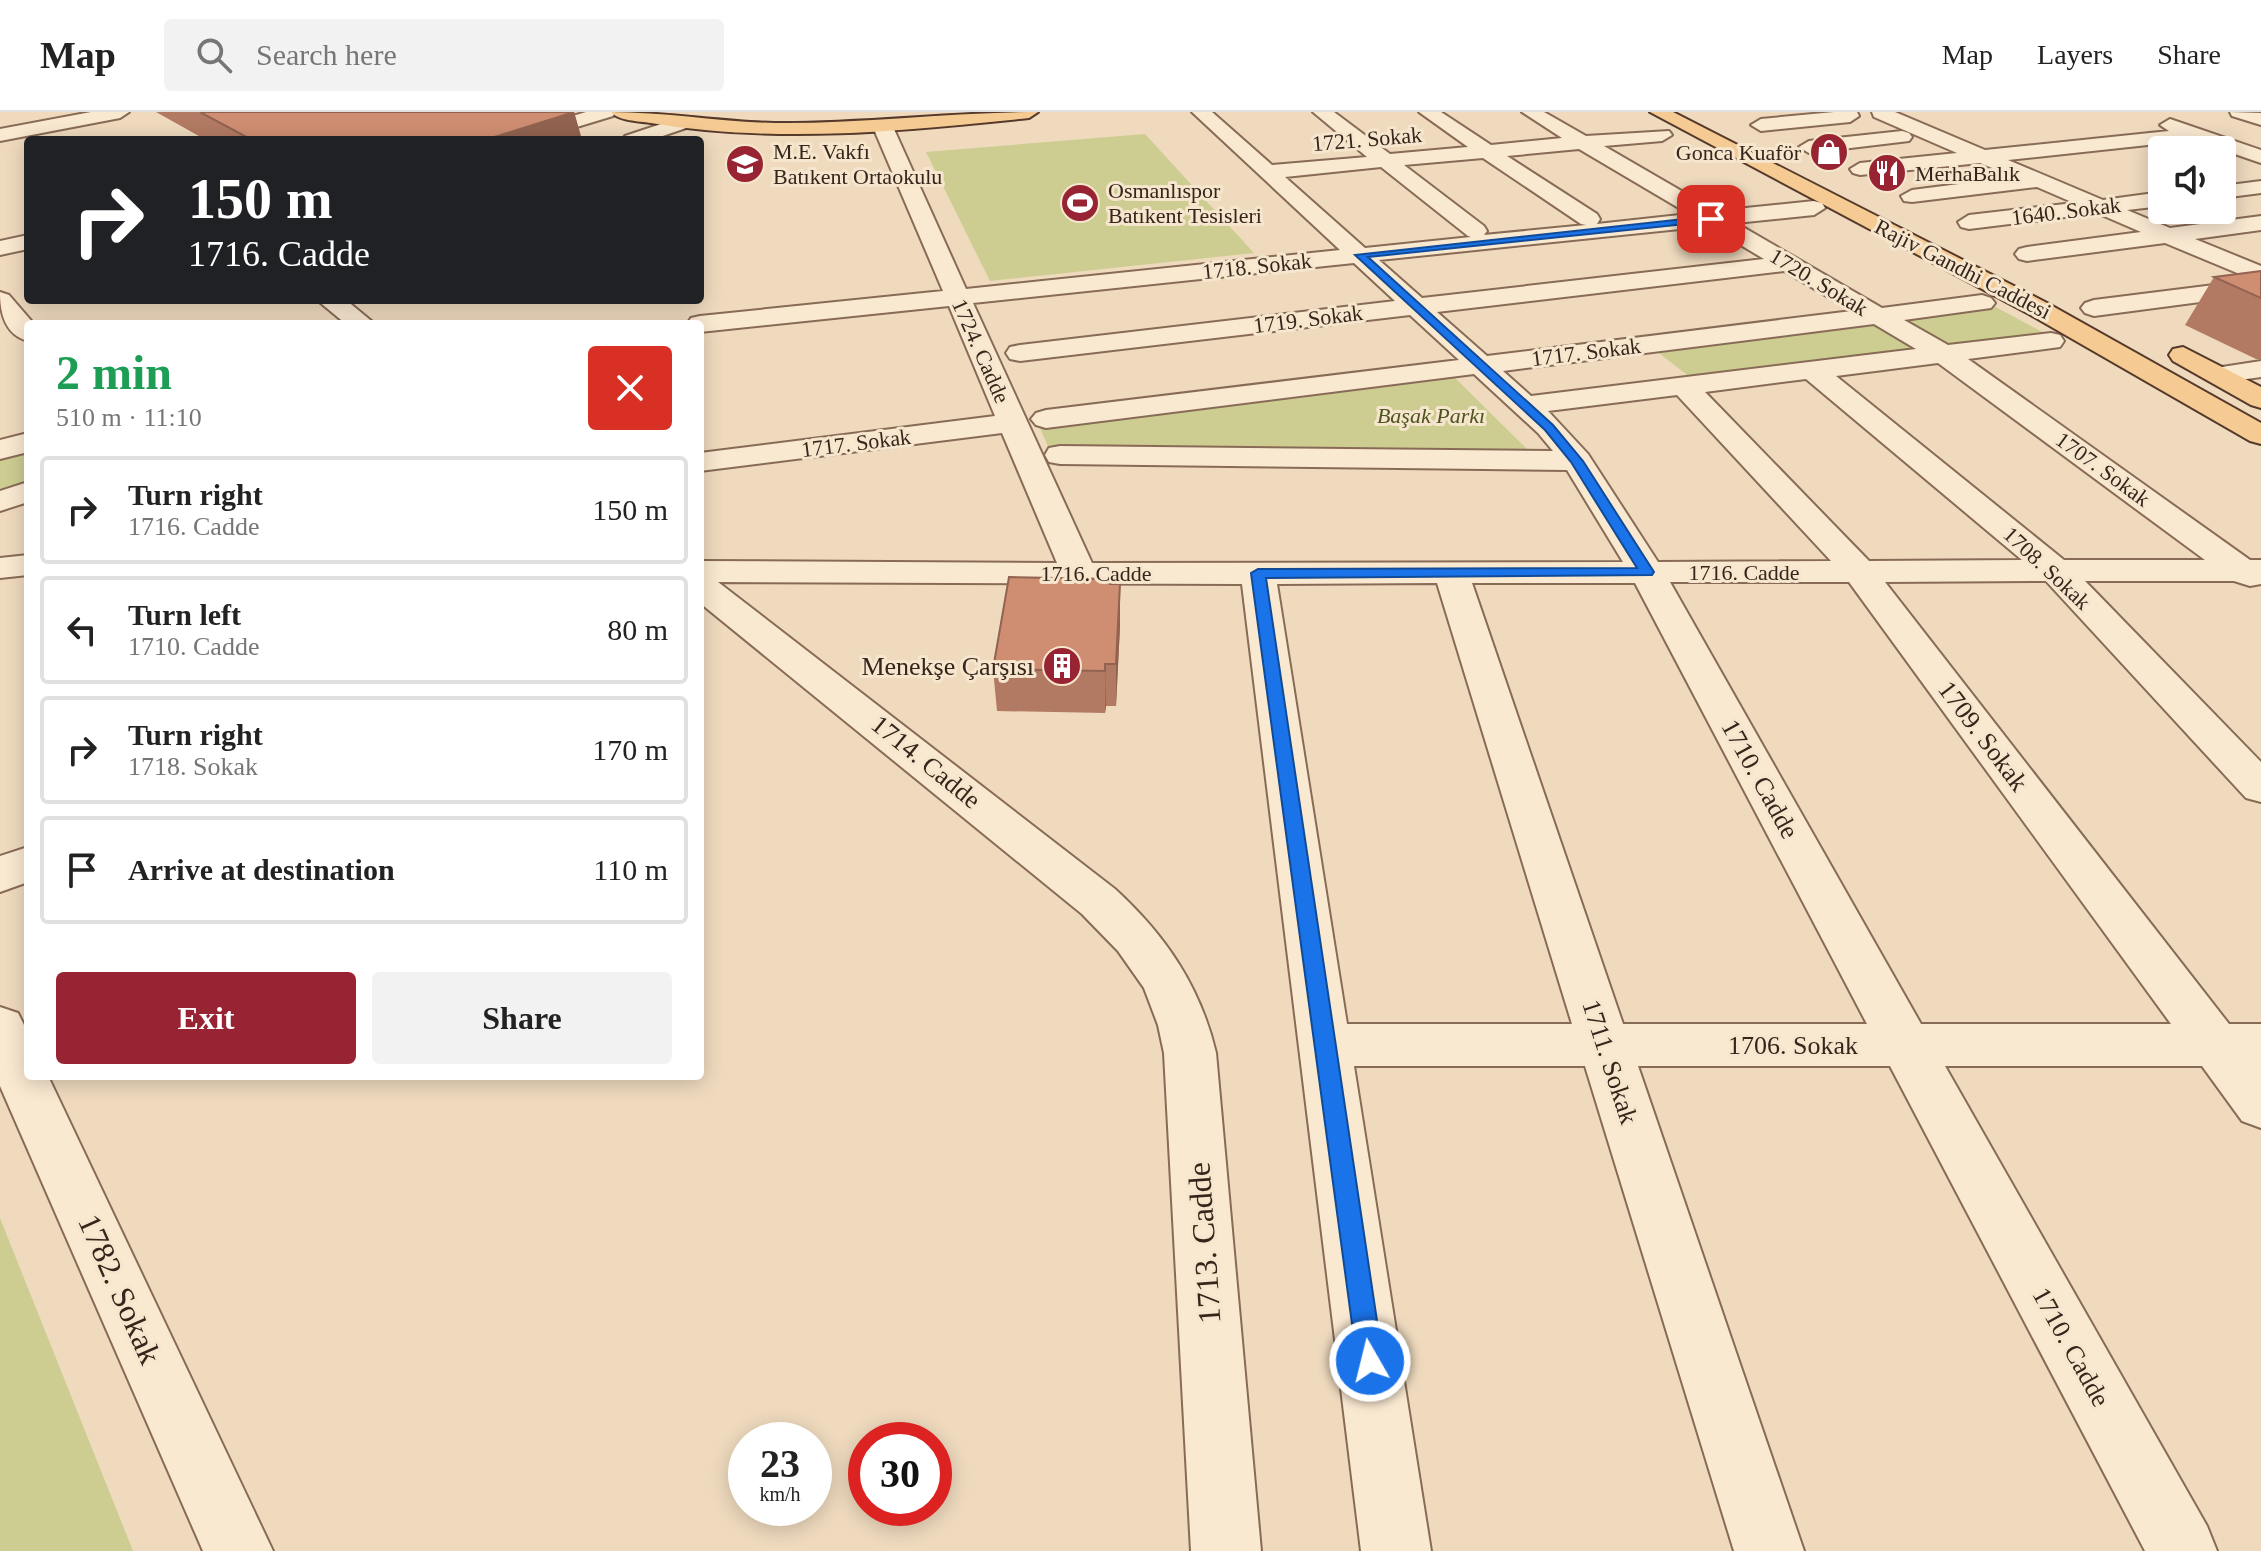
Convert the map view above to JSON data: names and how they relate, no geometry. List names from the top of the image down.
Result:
{
  "streets": {
    "main road": ["Rajiv Gandhi Caddesi"],
    "street": [
      "1721. Sokak",
      "1640. Sokak",
      "1718. Sokak",
      "1720. Sokak",
      "1719. Sokak",
      "1724. Cadde",
      "1717. Sokak",
      "1707. Sokak",
      "1708. Sokak",
      "1716. Cadde",
      "1709. Sokak",
      "1714. Cadde",
      "1710. Cadde",
      "1706. Sokak",
      "1711. Sokak",
      "1713. Cadde",
      "1782. Sokak"
    ]
  },
  "crossings": [
    ["1721. Sokak", "Rajiv Gandhi Caddesi"],
    ["1721. Sokak", "1720. Sokak"],
    ["1721. Sokak", "1710. Cadde"],
    ["1640. Sokak", "Rajiv Gandhi Caddesi"],
    ["1718. Sokak", "1720. Sokak"],
    ["1718. Sokak", "1724. Cadde"],
    ["1718. Sokak", "1710. Cadde"],
    ["1720. Sokak", "1719. Sokak"],
    ["1720. Sokak", "1717. Sokak"],
    ["1720. Sokak", "1707. Sokak"],
    ["1719. Sokak", "1710. Cadde"],
    ["1724. Cadde", "1717. Sokak"],
    ["1724. Cadde", "1716. Cadde"],
    ["1717. Sokak", "1707. Sokak"],
    ["1717. Sokak", "1708. Sokak"],
    ["1717. Sokak", "1709. Sokak"],
    ["1717. Sokak", "1710. Cadde"],
    ["1707. Sokak", "1716. Cadde"],
    ["1708. Sokak", "1716. Cadde"],
    ["1716. Cadde", "1709. Sokak"],
    ["1716. Cadde", "1710. Cadde"],
    ["1716. Cadde", "1711. Sokak"],
    ["1709. Sokak", "1706. Sokak"],
    ["1714. Cadde", "1713. Cadde"],
    ["1710. Cadde", "1706. Sokak"],
    ["1706. Sokak", "1711. Sokak"]
  ],
  "parks": ["Başak Parkı"],
  "places": {
    "shop": ["Gonca Kuaför"],
    "school or university": ["M.E. Vakfı Batıkent Ortaokulu"],
    "restaurant": ["MerhaBalık"],
    "sports": ["Osmanlıspor Batıkent Tesisleri"],
    "building": ["Menekşe Çarşısı"]
  },
  "page": {
    "header": "Map",
    "search": "Search here",
    "nav": ["Map", "Layers", "Share"],
    "turn": ["150 m", "1716. Cadde"],
    "heading": ["2 min", "510 m · 11:10"],
    "list": [
      {
        "name": "Turn right",
        "note": "1716. Cadde",
        "value": "150 m"
      },
      {
        "name": "Turn left",
        "note": "1710. Cadde",
        "value": "80 m"
      },
      {
        "name": "Turn right",
        "note": "1718. Sokak",
        "value": "170 m"
      },
      {
        "name": "Arrive at destination",
        "value": "110 m"
      }
    ],
    "buttons": ["Exit", "Share"],
    "speed": "23 km/h",
    "limit": "30"
  }
}
